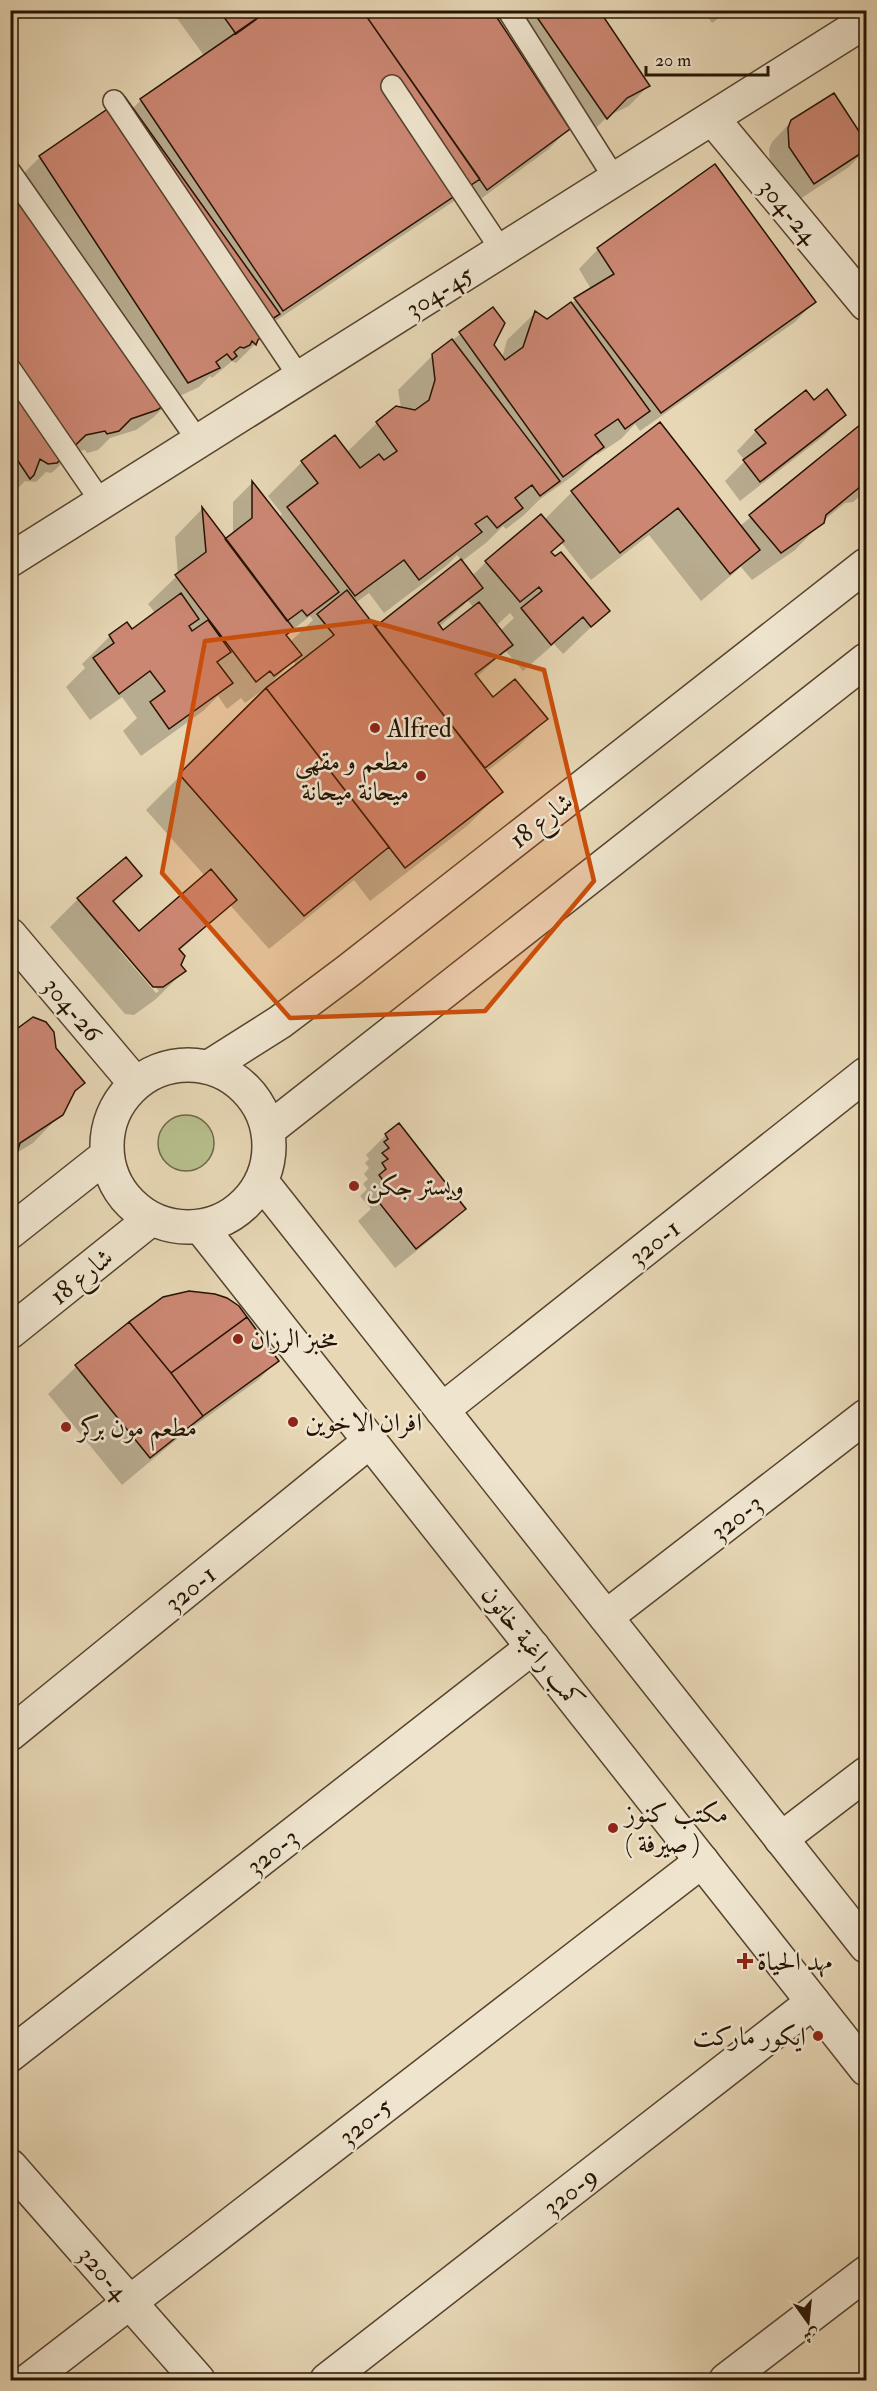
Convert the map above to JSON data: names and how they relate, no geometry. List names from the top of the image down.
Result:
{
  "streets": {
    "street": [
      "304-24",
      "304-45",
      "شارع 18",
      "304-26",
      "320-1",
      "320-3",
      "كمب راغبة خاتون",
      "320-5",
      "320-9",
      "320-4"
    ]
  },
  "crossings": [
    ["304-24", "304-45"],
    ["شارع 18", "304-26"],
    ["شارع 18", "كمب راغبة خاتون"],
    ["304-26", "كمب راغبة خاتون"],
    ["320-1", "كمب راغبة خاتون"],
    ["320-3", "كمب راغبة خاتون"],
    ["كمب راغبة خاتون", "320-5"],
    ["كمب راغبة خاتون", "320-9"],
    ["320-5", "320-4"]
  ],
  "places": {
    "other": [
      "Alfred",
      "مطعم و مقهى ميحانة ميحانة",
      "ويستر جكن",
      "مخبز الرزان",
      "افران الاخوين",
      "مطعم مون بركر",
      "مكتب كنوز ( صيرفة )",
      "ايكور ماركت"
    ],
    "health": ["مهد الحياة"]
  },
  "scale_bar": "20 m",
  "north": "bottom"
}
